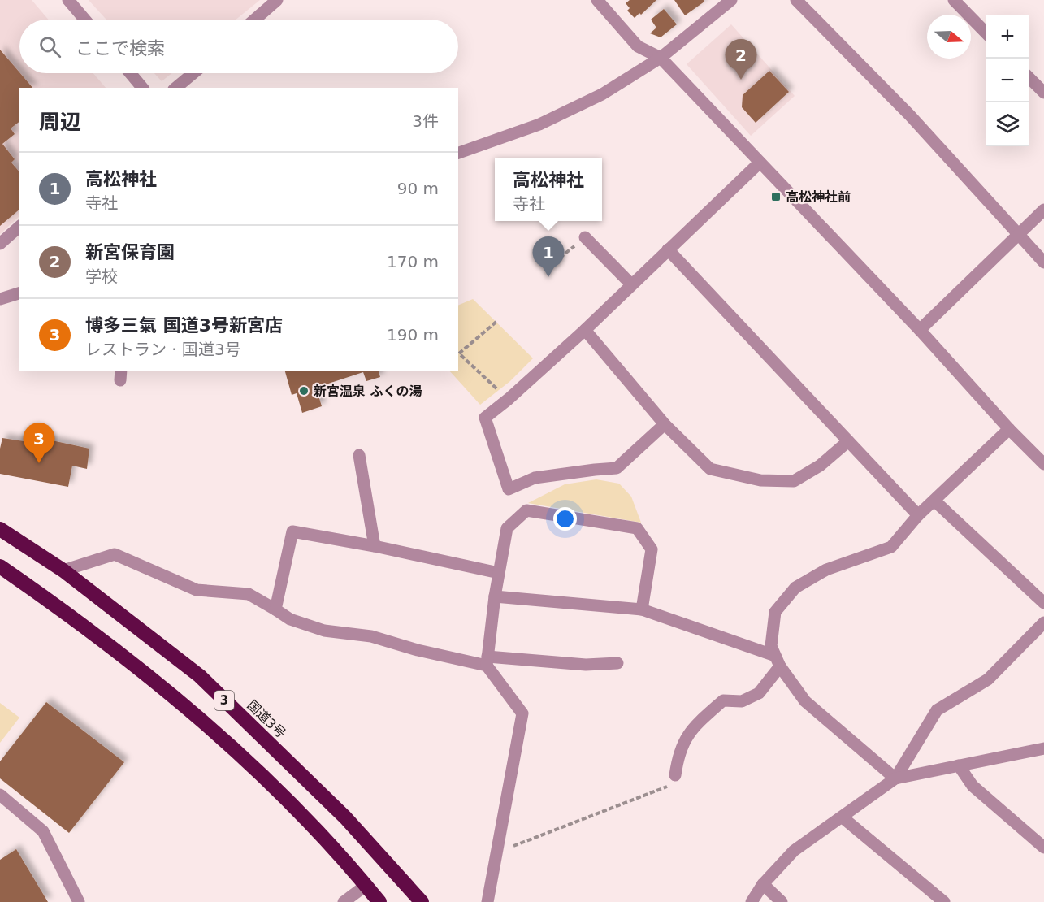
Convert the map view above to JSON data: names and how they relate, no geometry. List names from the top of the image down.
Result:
{
  "streets": {
    "highway": ["3", "国道3号"]
  },
  "places": {
    "transit": ["高松神社前"],
    "other": ["新宮温泉 ふくの湯"]
  },
  "north": "right",
  "page": {
    "map_buttons": ["+", "−"],
    "search": "ここで検索",
    "pins": ["2", "1", "3"],
    "heading": ["周辺", "3件"],
    "list": [
      {
        "mark": "1",
        "name": "高松神社",
        "note": "寺社",
        "value": "90 m"
      },
      {
        "mark": "2",
        "name": "新宮保育園",
        "note": "学校",
        "value": "170 m"
      },
      {
        "mark": "3",
        "name": "博多三氣 国道3号新宮店",
        "note": "レストラン · 国道3号",
        "value": "190 m"
      }
    ],
    "popup": ["高松神社", "寺社"]
  }
}
